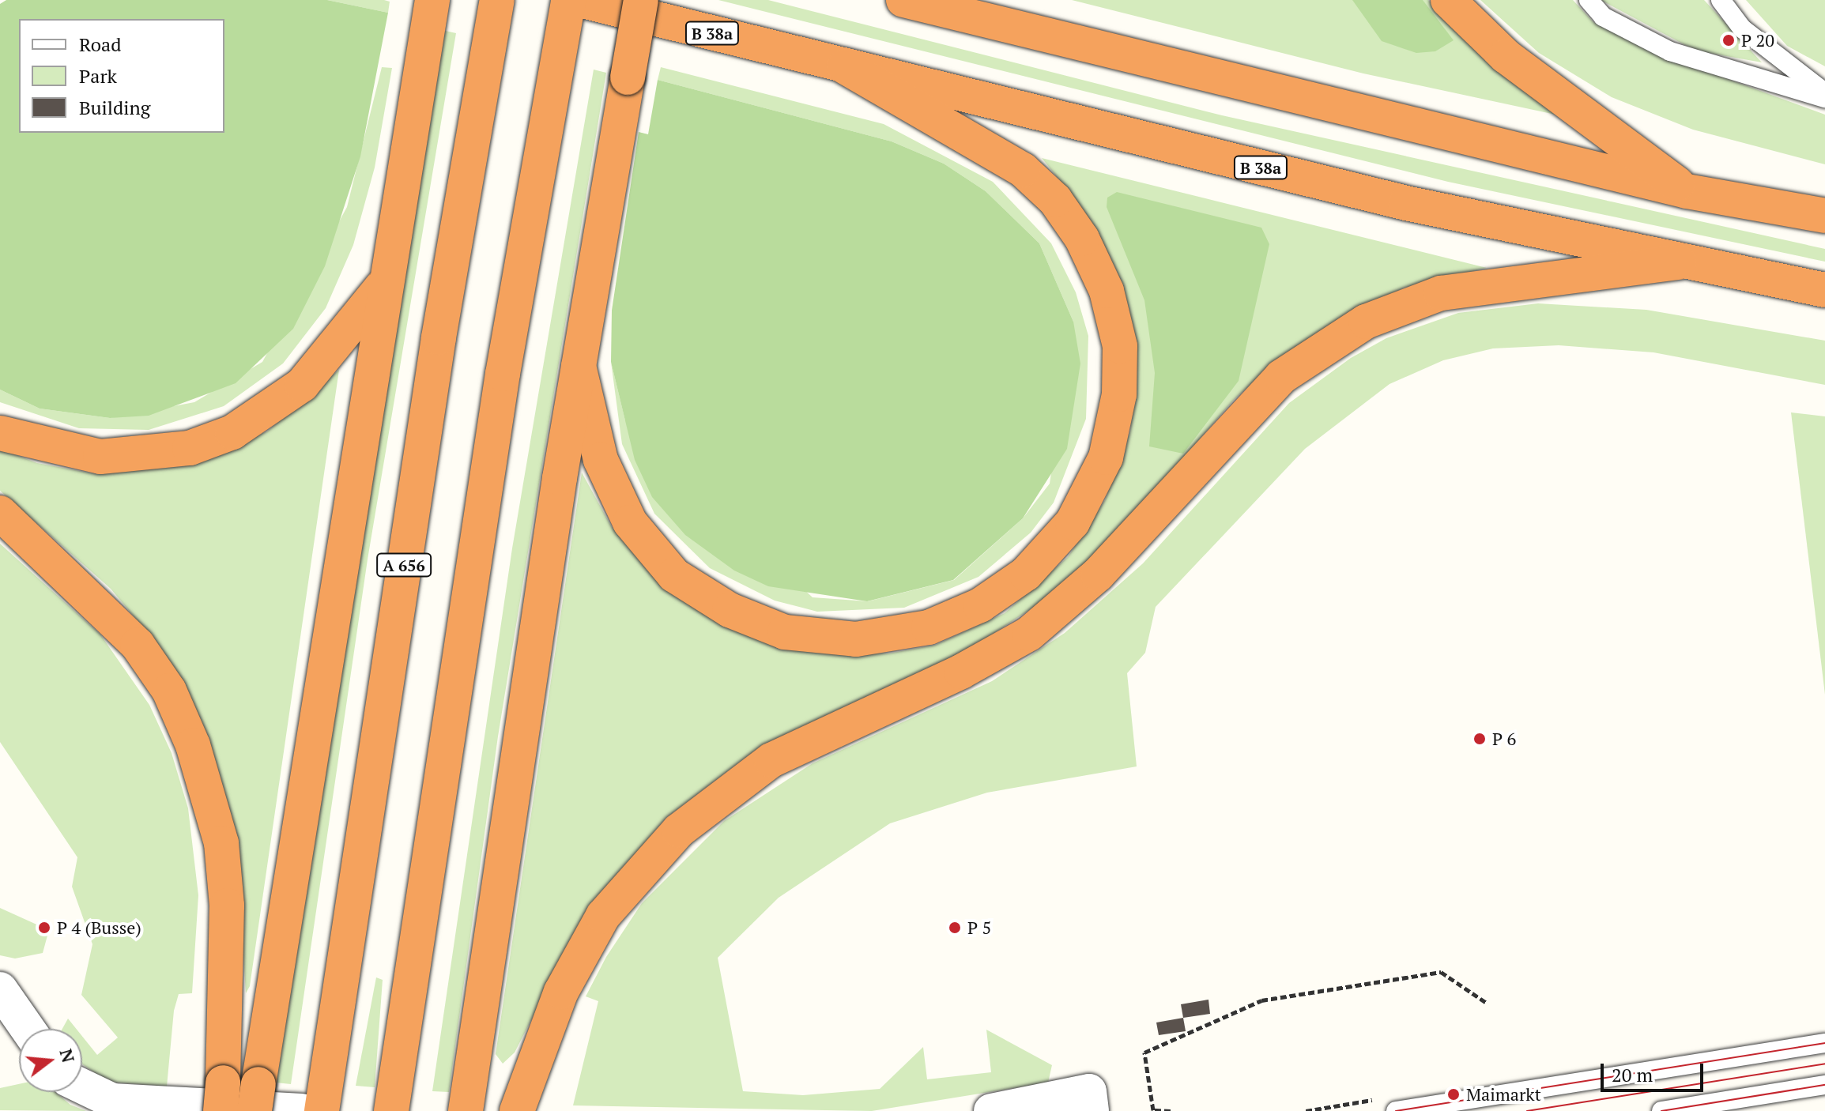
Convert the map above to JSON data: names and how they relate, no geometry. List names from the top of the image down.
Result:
{
  "streets": {
    "highway": ["B 38a", "A 656"]
  },
  "places": [
    "P 20",
    "P 6",
    "P 4 (Busse)",
    "P 5",
    "Maimarkt"
  ],
  "legend": ["Road", "Park", "Building"],
  "scale_bar": "20 m",
  "north": "right"
}
